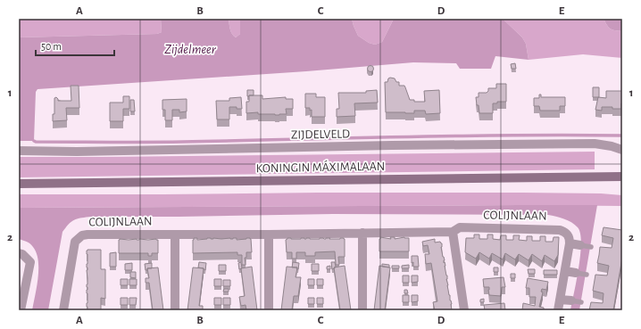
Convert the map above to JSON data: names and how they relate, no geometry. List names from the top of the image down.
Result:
{
  "streets": {
    "street": ["ZIJDELVELD", "KONINGIN MÁXIMALAAN", "COLIJNLAAN"]
  },
  "water": ["Zijdelmeer"],
  "scale_bar": "50 m",
  "grid": {
    "columns": [
      "A",
      "B",
      "C",
      "D",
      "E"
    ],
    "rows": ["1", "2"]
  }
}
